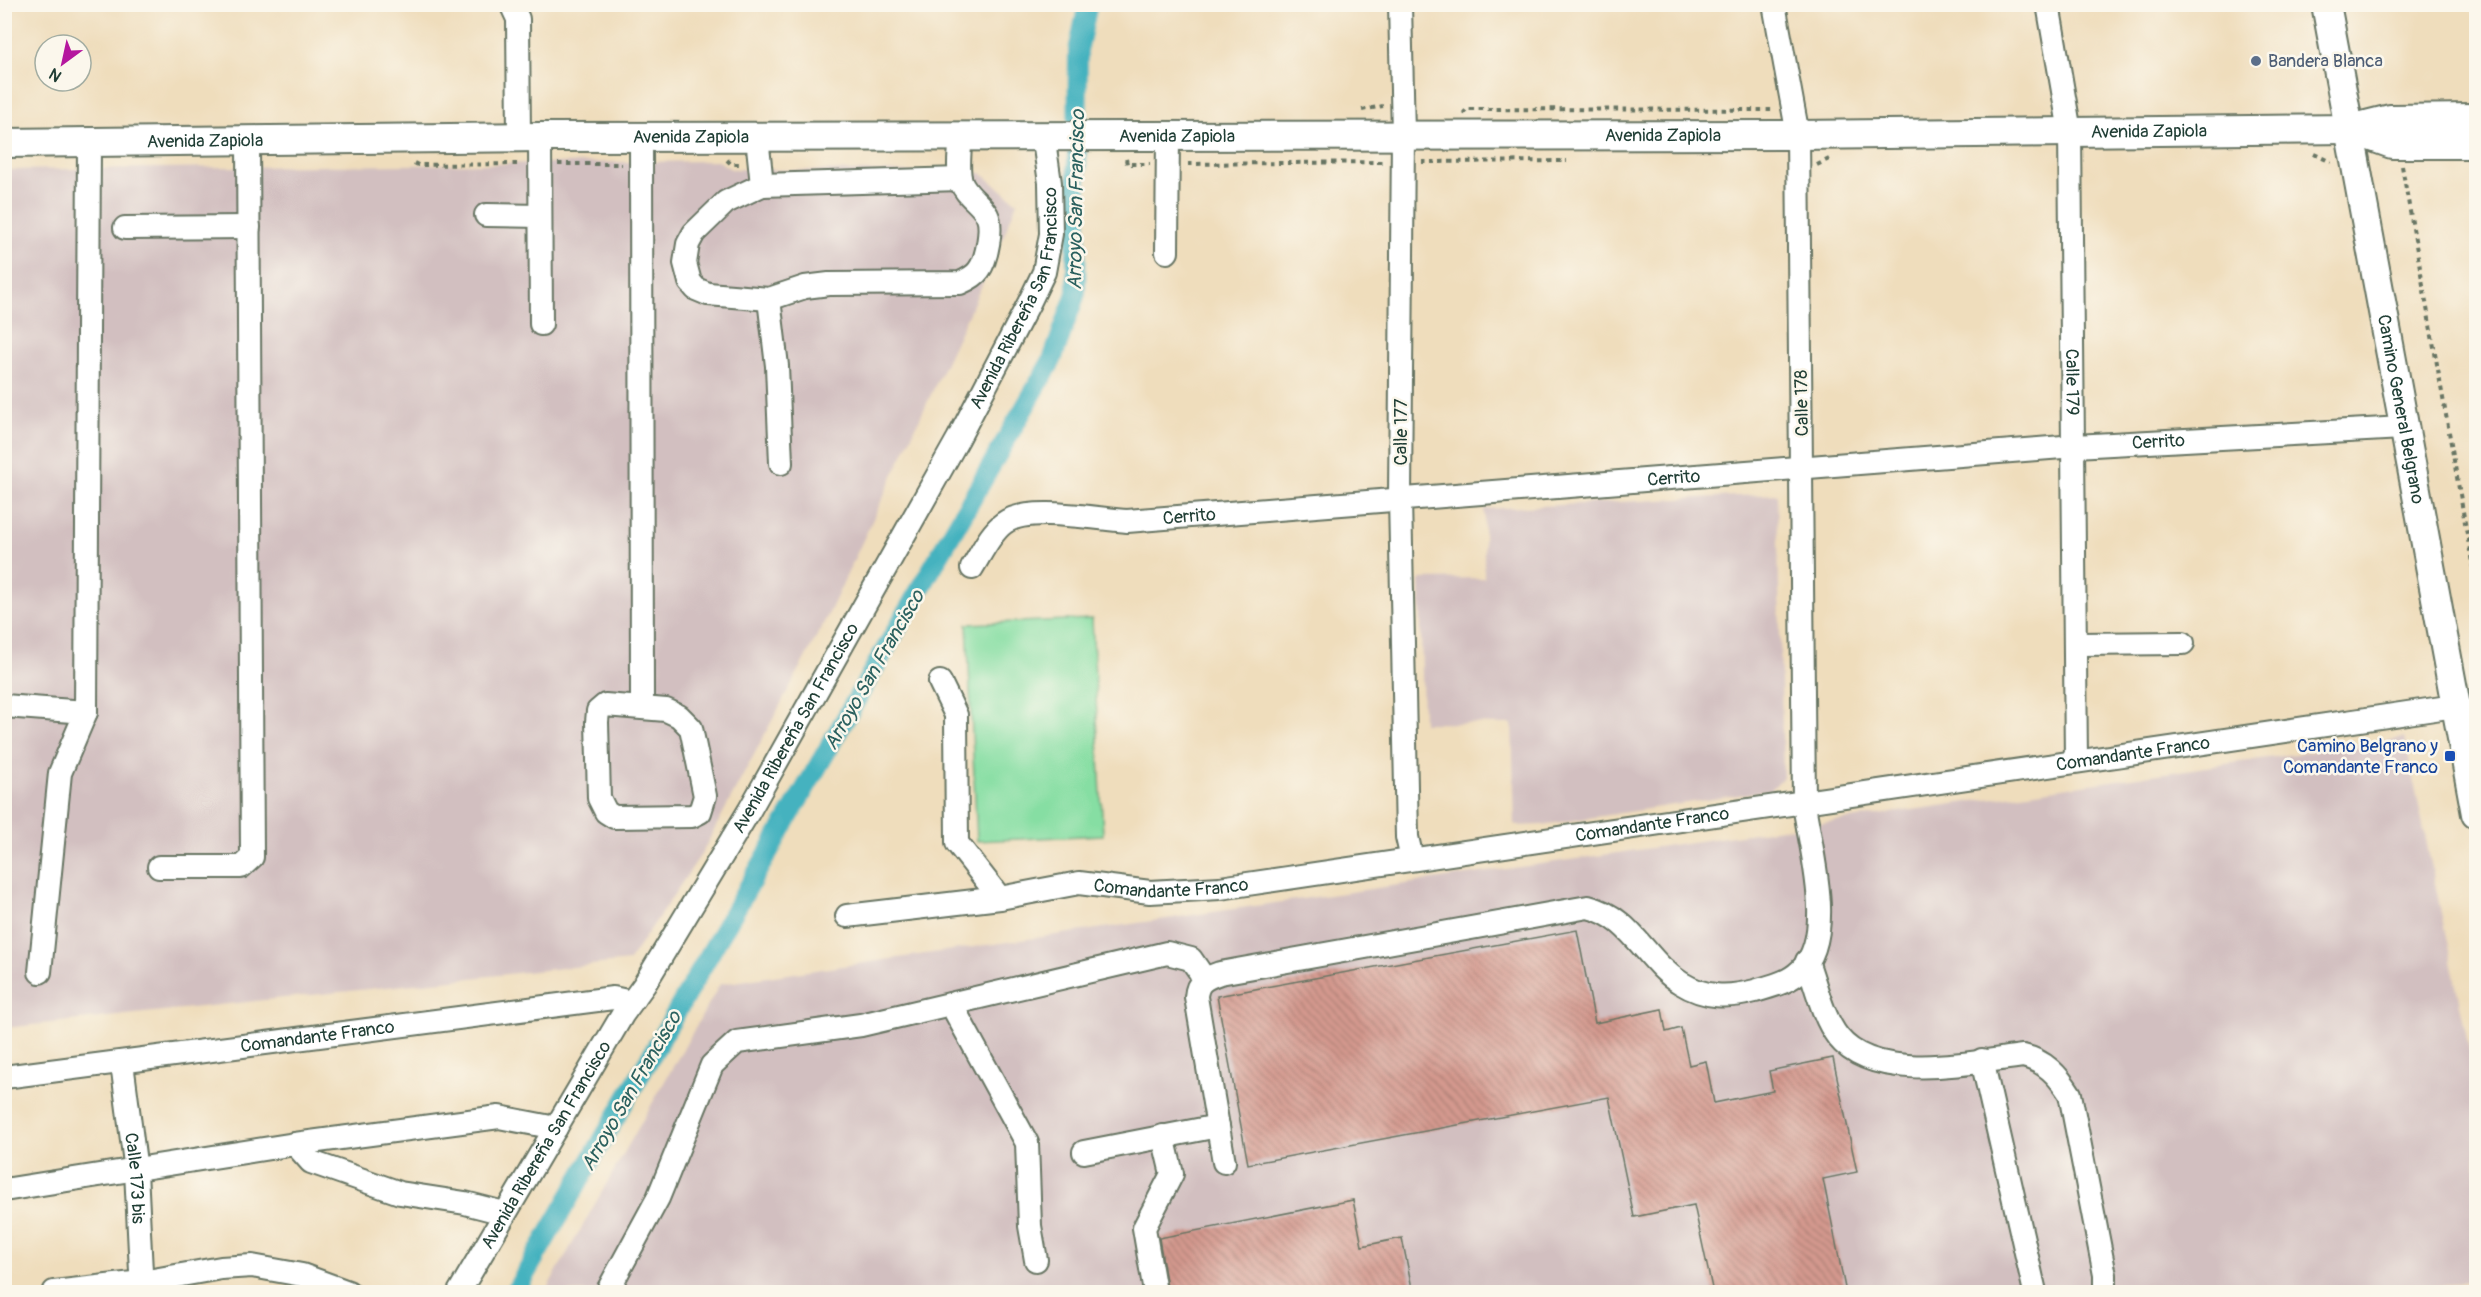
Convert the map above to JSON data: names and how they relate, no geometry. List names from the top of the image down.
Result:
{
  "streets": {
    "main road": ["Avenida Zapiola", "Camino General Belgrano"],
    "street": [
      "Avenida Ribereña San Francisco",
      "Calle 179",
      "Calle 178",
      "Calle 177",
      "Cerrito",
      "Comandante Franco",
      "Calle 173 bis"
    ]
  },
  "crossings": [
    ["Avenida Zapiola", "Avenida Ribereña San Francisco"],
    ["Avenida Zapiola", "Calle 179"],
    ["Avenida Zapiola", "Calle 178"],
    ["Avenida Zapiola", "Camino General Belgrano"],
    ["Avenida Zapiola", "Calle 177"],
    ["Avenida Ribereña San Francisco", "Comandante Franco"],
    ["Calle 179", "Cerrito"],
    ["Calle 179", "Comandante Franco"],
    ["Calle 178", "Cerrito"],
    ["Calle 178", "Comandante Franco"],
    ["Camino General Belgrano", "Cerrito"],
    ["Camino General Belgrano", "Comandante Franco"],
    ["Calle 177", "Cerrito"],
    ["Calle 177", "Comandante Franco"],
    ["Comandante Franco", "Calle 173 bis"]
  ],
  "water": ["Arroyo San Francisco"],
  "places": {
    "other": ["Bandera Blanca"],
    "transit": ["Camino Belgrano y Comandante Franco"]
  },
  "north": "bottom left"
}
